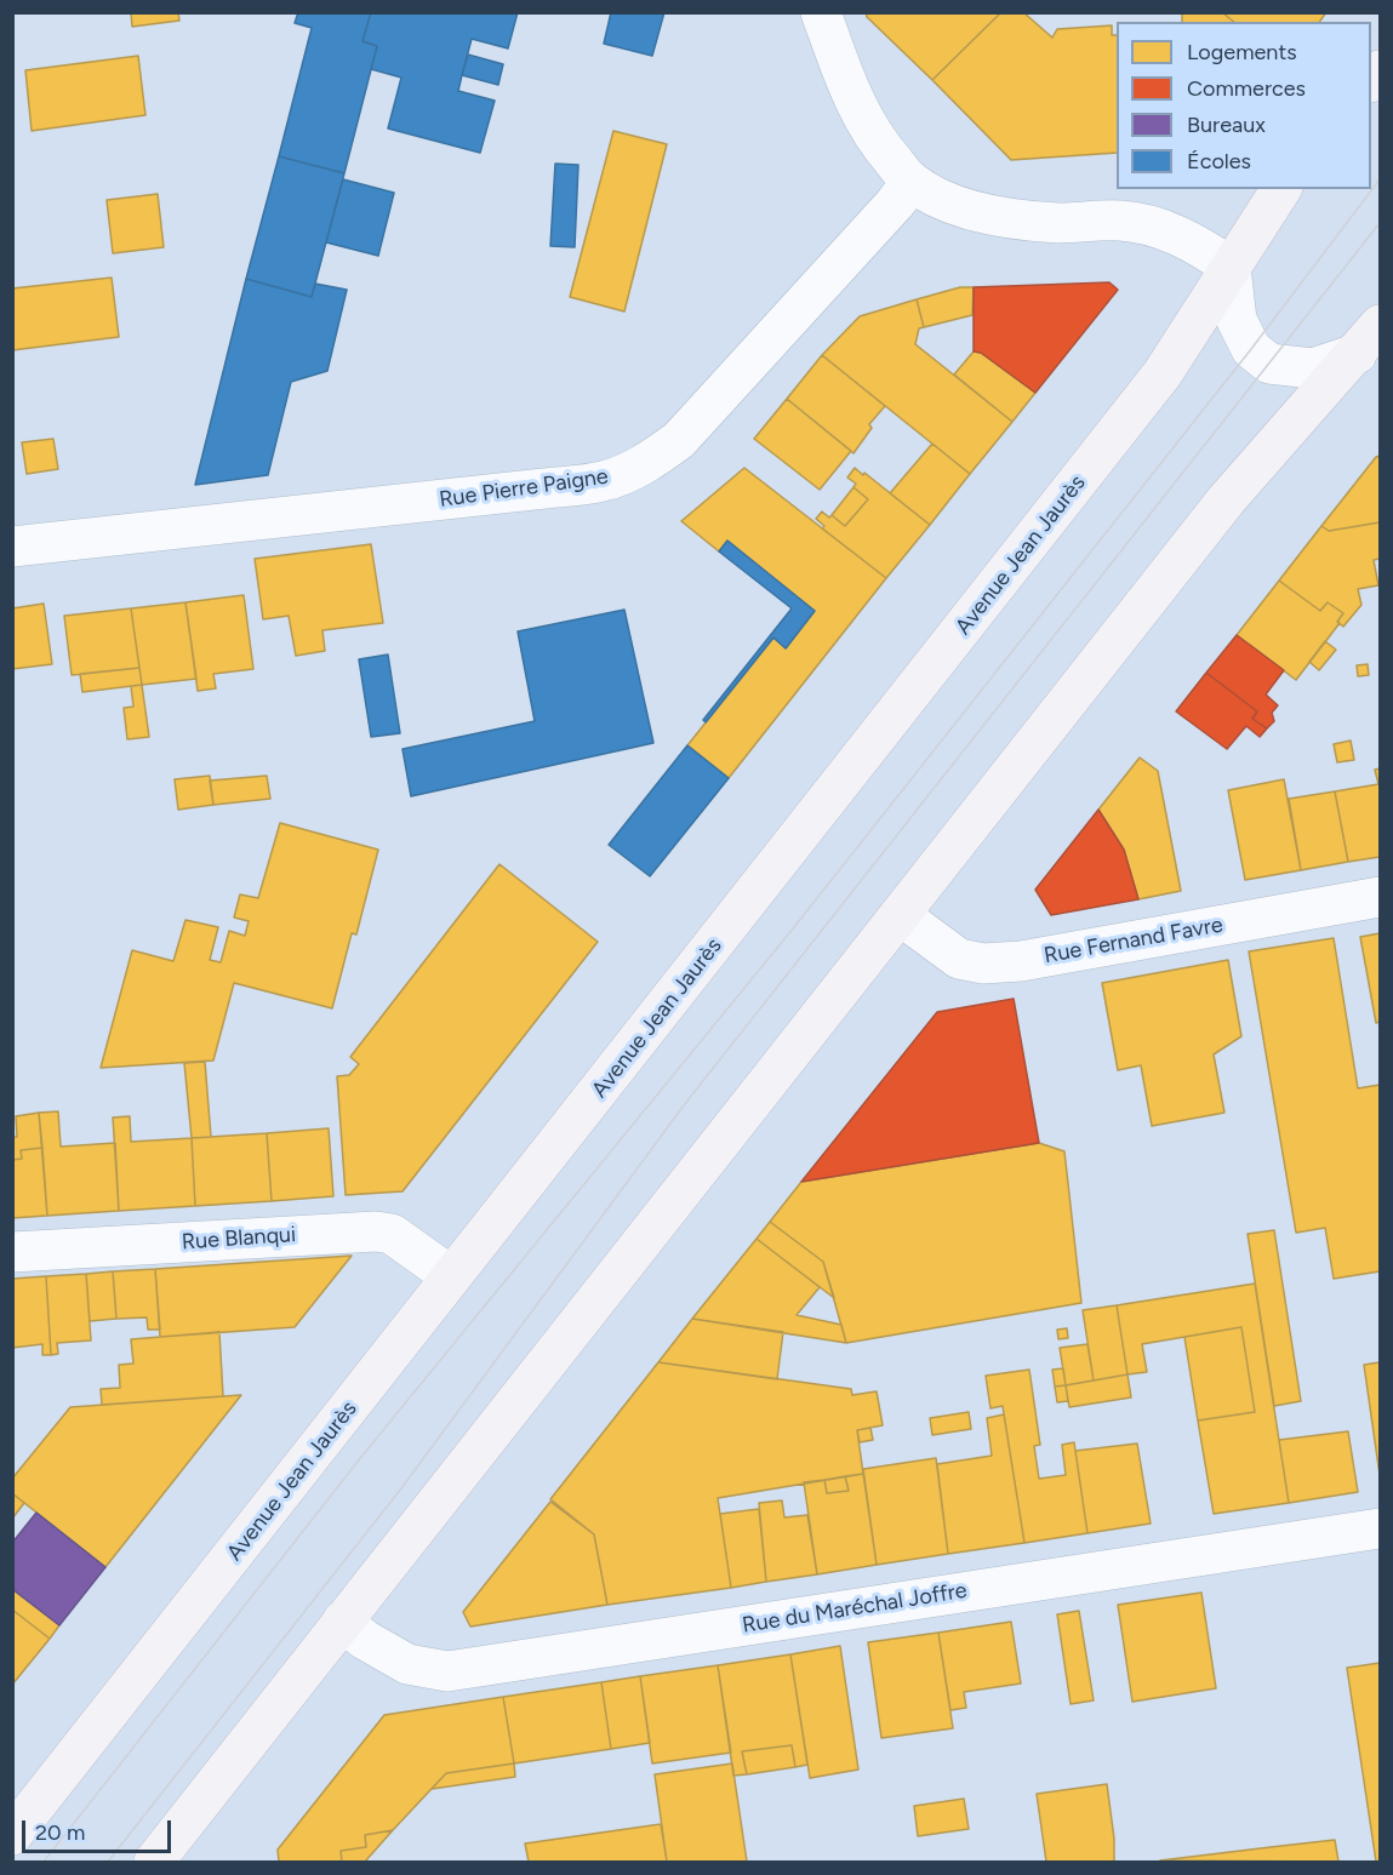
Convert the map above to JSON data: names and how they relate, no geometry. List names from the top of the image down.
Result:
{
  "streets": {
    "main road": ["Avenue Jean Jaurès"],
    "street": [
      "Rue Pierre Paigne",
      "Rue Fernand Favre",
      "Rue Blanqui",
      "Rue du Maréchal Joffre"
    ]
  },
  "crossings": [
    ["Avenue Jean Jaurès", "Rue Blanqui"]
  ],
  "legend": [
    "Logements",
    "Commerces",
    "Bureaux",
    "Écoles"
  ],
  "scale_bar": "20 m"
}
